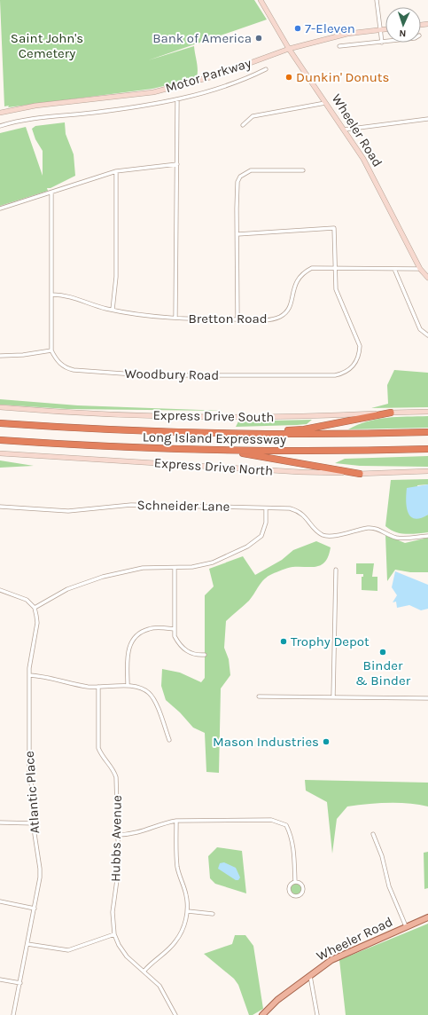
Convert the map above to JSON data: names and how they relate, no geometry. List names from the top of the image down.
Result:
{
  "streets": {
    "highway": ["Long Island Expressway"],
    "main road": [
      "Motor Parkway",
      "Wheeler Road",
      "Express Drive South",
      "Express Drive North"
    ],
    "street": [
      "Bretton Road",
      "Woodbury Road",
      "Schneider Lane",
      "Atlantic Place",
      "Hubbs Avenue"
    ]
  },
  "crossings": [
    ["Motor Parkway", "Wheeler Road"],
    ["Wheeler Road", "Bretton Road"],
    ["Bretton Road", "Woodbury Road"]
  ],
  "parks": ["Saint John's Cemetery"],
  "places": [
    "7-Eleven",
    "Bank of America",
    "Dunkin' Donuts",
    "Trophy Depot",
    "Binder & Binder",
    "Mason Industries"
  ],
  "north": "bottom"
}
